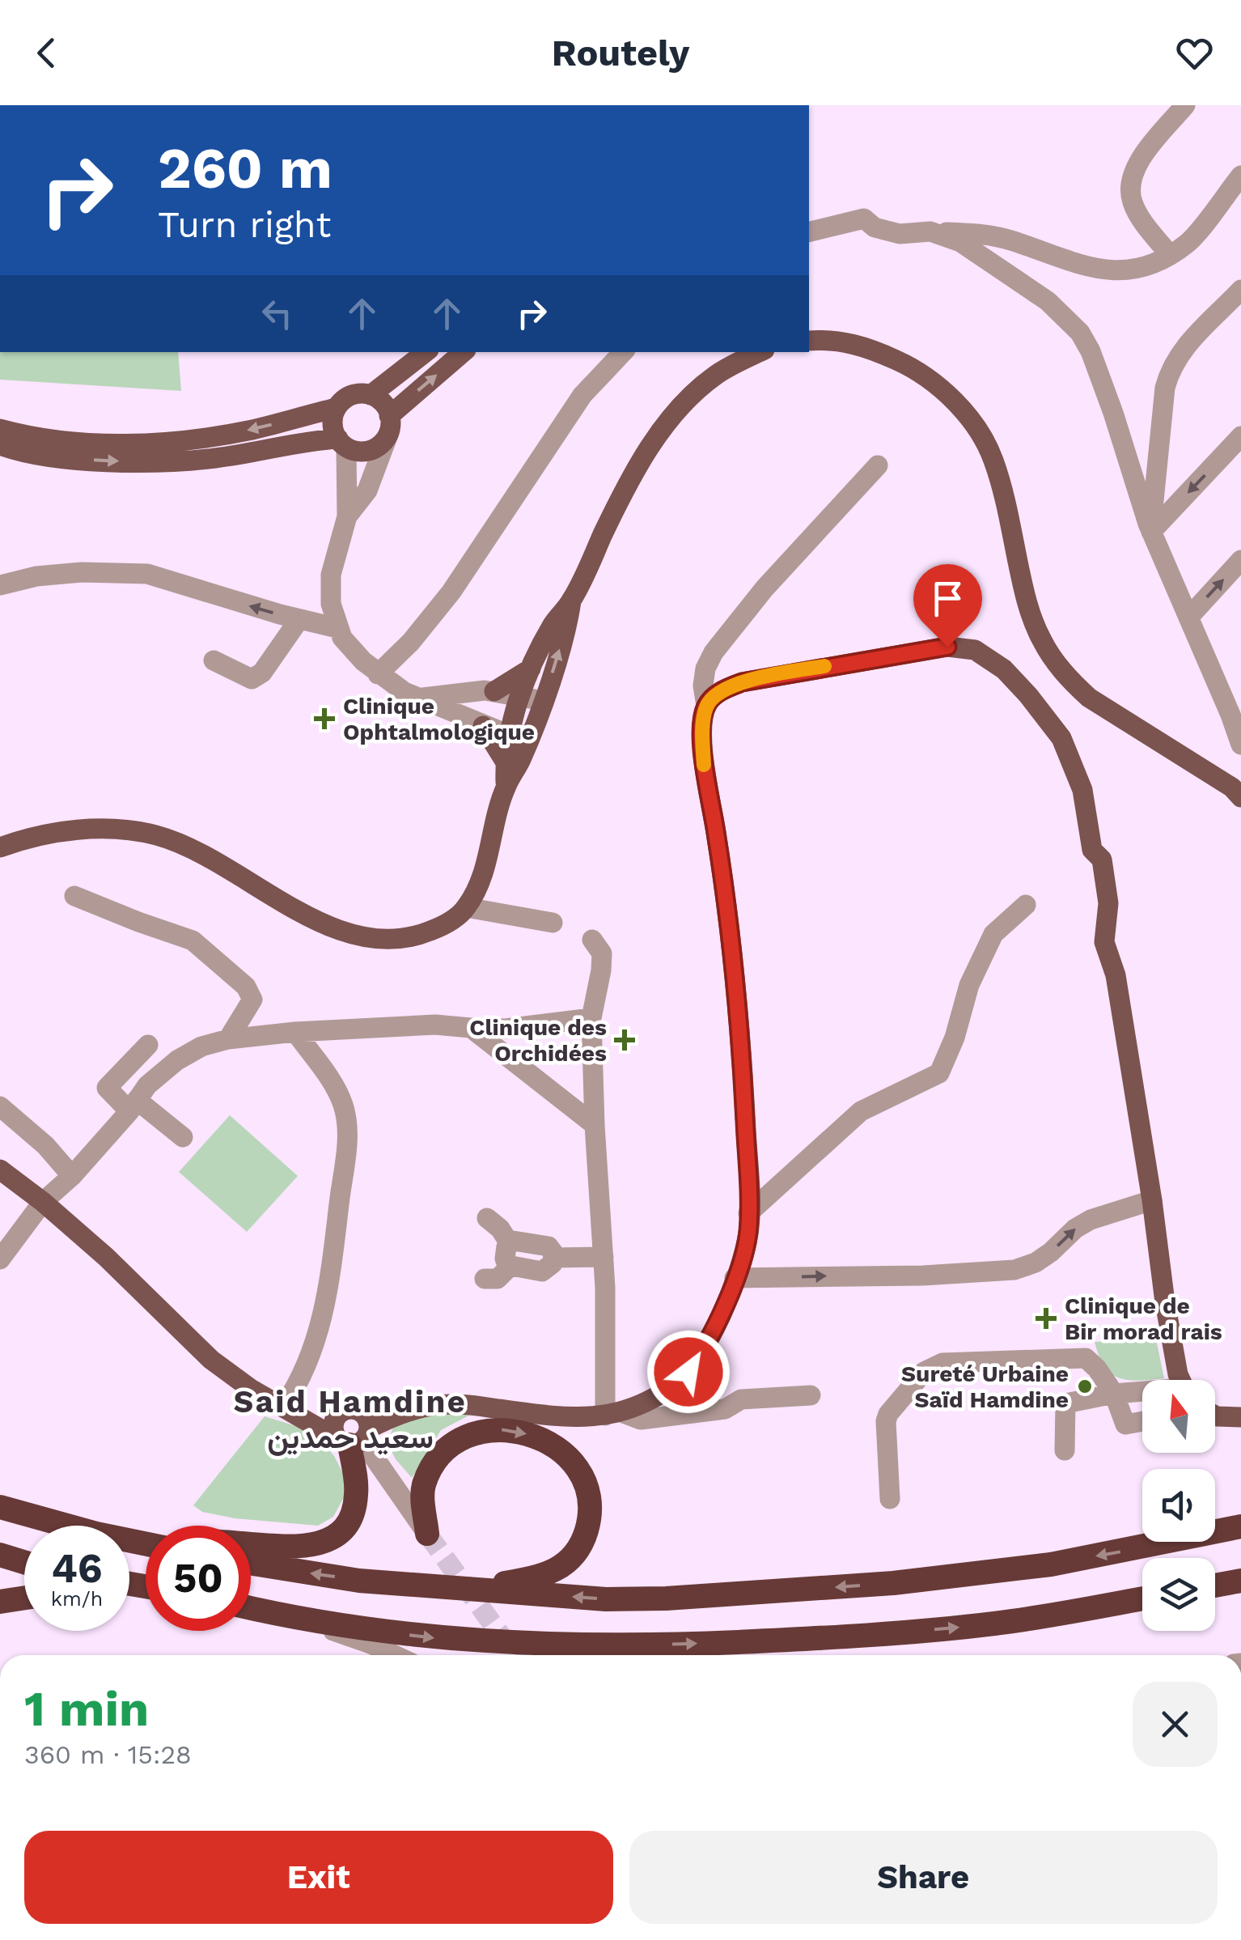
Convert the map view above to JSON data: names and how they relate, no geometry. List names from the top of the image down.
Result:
{
  "districts": ["Said Hamdine سعيد حمدين"],
  "places": {
    "health": ["Clinique Ophtalmologique", "Clinique des Orchidées", "Clinique de Bir morad rais"],
    "other": ["Sureté Urbaine Saïd Hamdine"]
  },
  "north": "top",
  "page": {
    "header": "Routely",
    "turn": ["260 m", "Turn right"],
    "speed": "46 km/h",
    "limit": "50",
    "heading": ["1 min", "360 m · 15:28"],
    "buttons": ["Exit", "Share"]
  }
}
